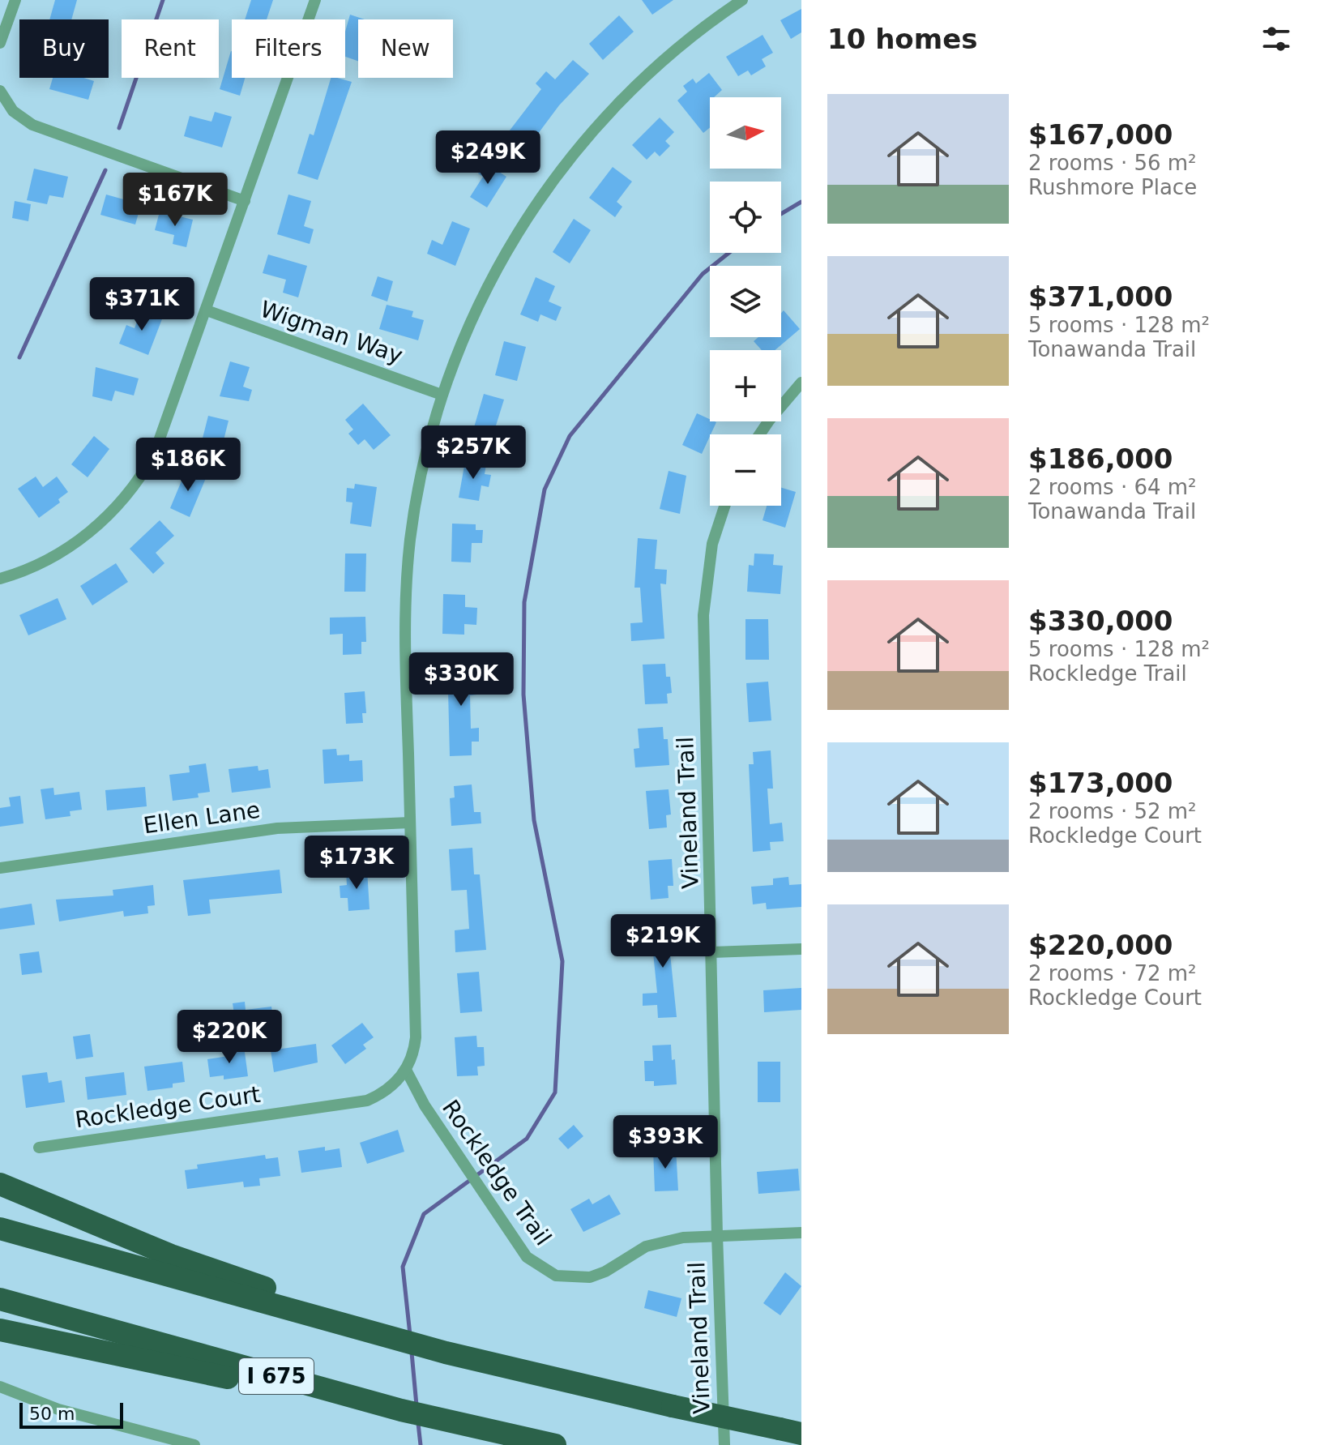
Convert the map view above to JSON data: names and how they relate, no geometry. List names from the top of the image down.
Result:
{
  "streets": {
    "highway": ["I 675"],
    "street": [
      "Wigman Way",
      "Vineland Trail",
      "Ellen Lane",
      "Rockledge Court",
      "Rockledge Trail"
    ]
  },
  "crossings": [
    ["Vineland Trail", "Rockledge Trail"],
    ["Ellen Lane", "Rockledge Court"],
    ["Rockledge Court", "Rockledge Trail"]
  ],
  "scale_bar": "50 m",
  "north": "right",
  "page": {
    "heading": "10 homes",
    "chip": [
      "Buy",
      "Rent",
      "Filters",
      "New"
    ],
    "list": [
      {
        "name": "$167,000",
        "note": "2 rooms · 56 m² · Rushmore Place"
      },
      {
        "name": "$371,000",
        "note": "5 rooms · 128 m² · Tonawanda Trail"
      },
      {
        "name": "$186,000",
        "note": "2 rooms · 64 m² · Tonawanda Trail"
      },
      {
        "name": "$330,000",
        "note": "5 rooms · 128 m² · Rockledge Trail"
      },
      {
        "name": "$173,000",
        "note": "2 rooms · 52 m² · Rockledge Court"
      },
      {
        "name": "$220,000",
        "note": "2 rooms · 72 m² · Rockledge Court"
      }
    ],
    "map_buttons": ["+", "−"],
    "price": [
      "$249K",
      "$167K",
      "$371K",
      "$257K",
      "$186K",
      "$330K",
      "$173K",
      "$219K",
      "$220K",
      "$393K"
    ],
    "scale": "50 m"
  }
}
